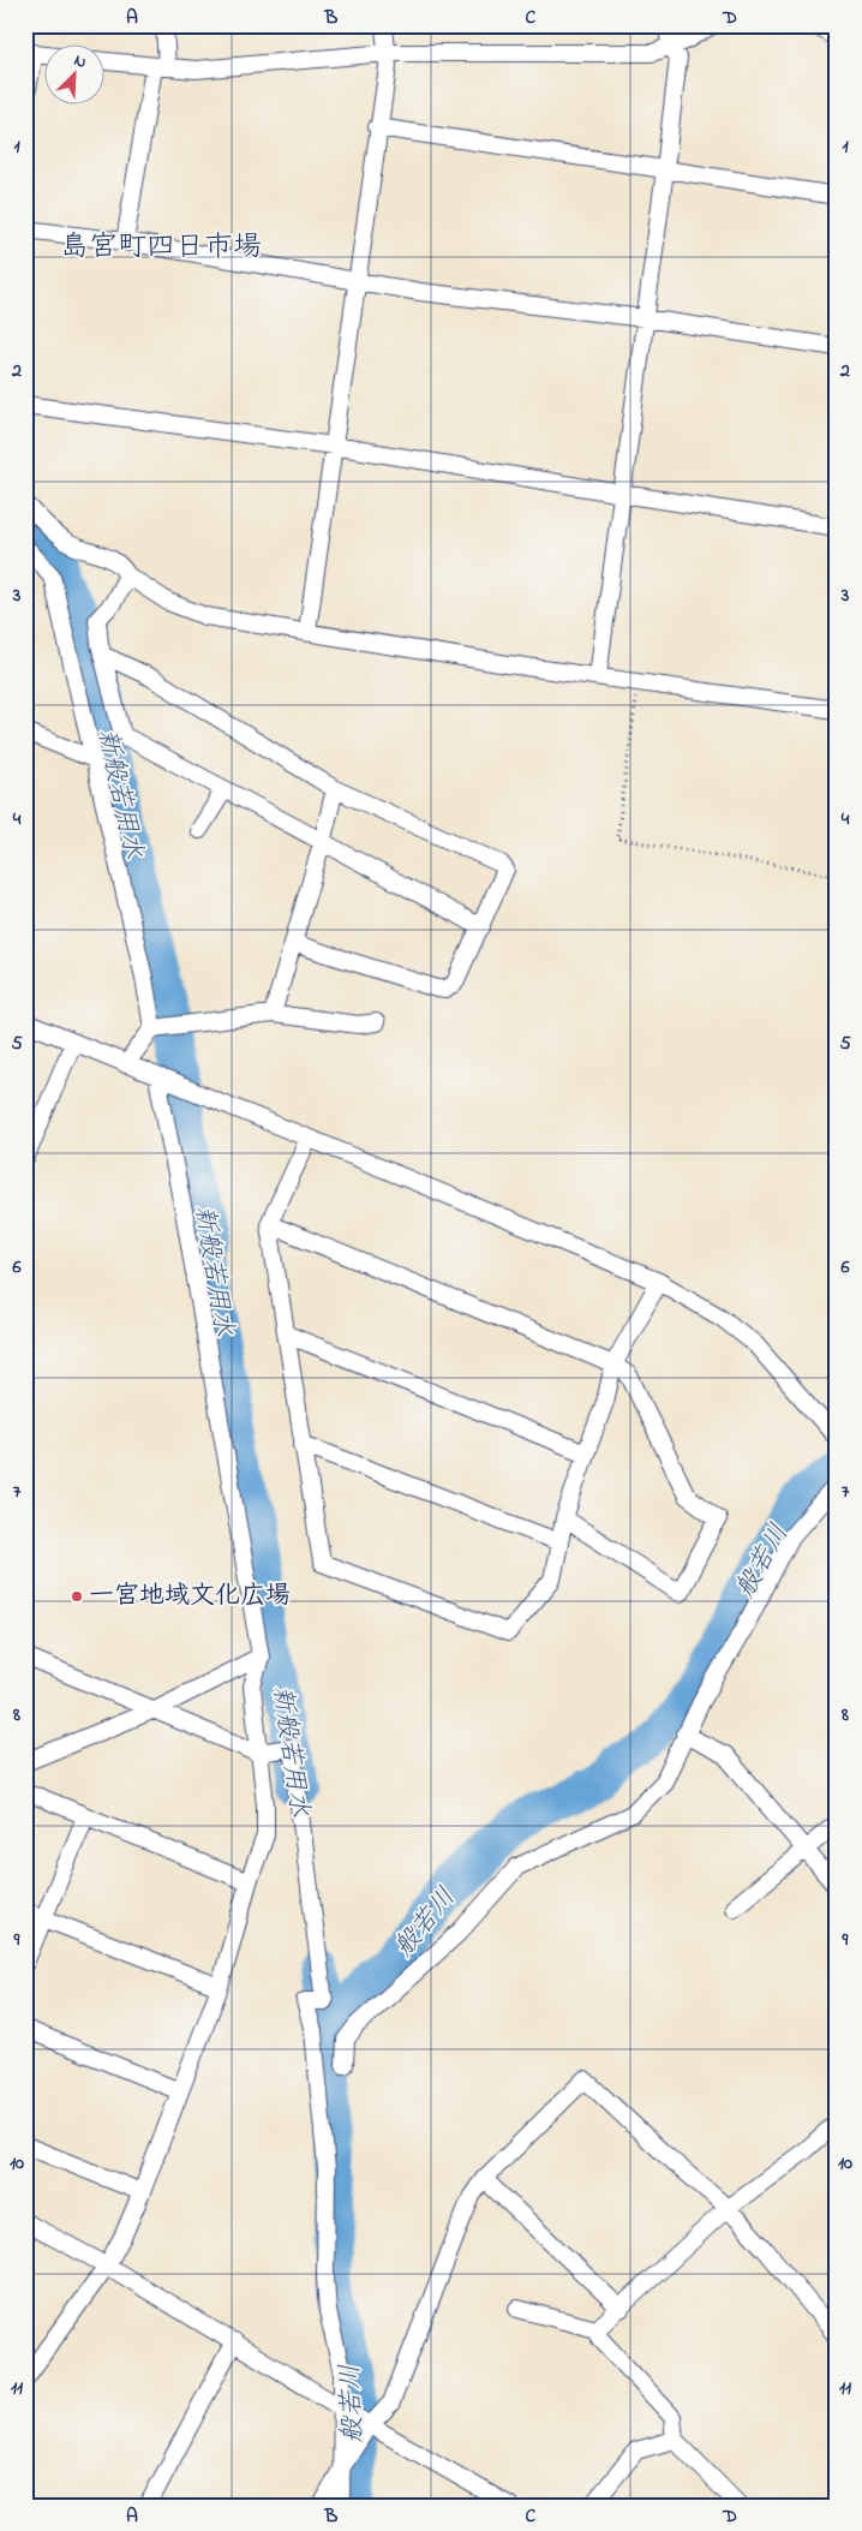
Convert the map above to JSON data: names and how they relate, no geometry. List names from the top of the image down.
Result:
{
  "districts": ["島宮町四日市場"],
  "water": ["新般若用水", "般若川"],
  "places": ["一宮地域文化広場"],
  "north": "top right",
  "grid": {
    "columns": [
      "A",
      "B",
      "C",
      "D"
    ],
    "rows": [
      "1",
      "2",
      "3",
      "4",
      "5",
      "6",
      "7",
      "8",
      "9",
      "10",
      "11"
    ]
  }
}
